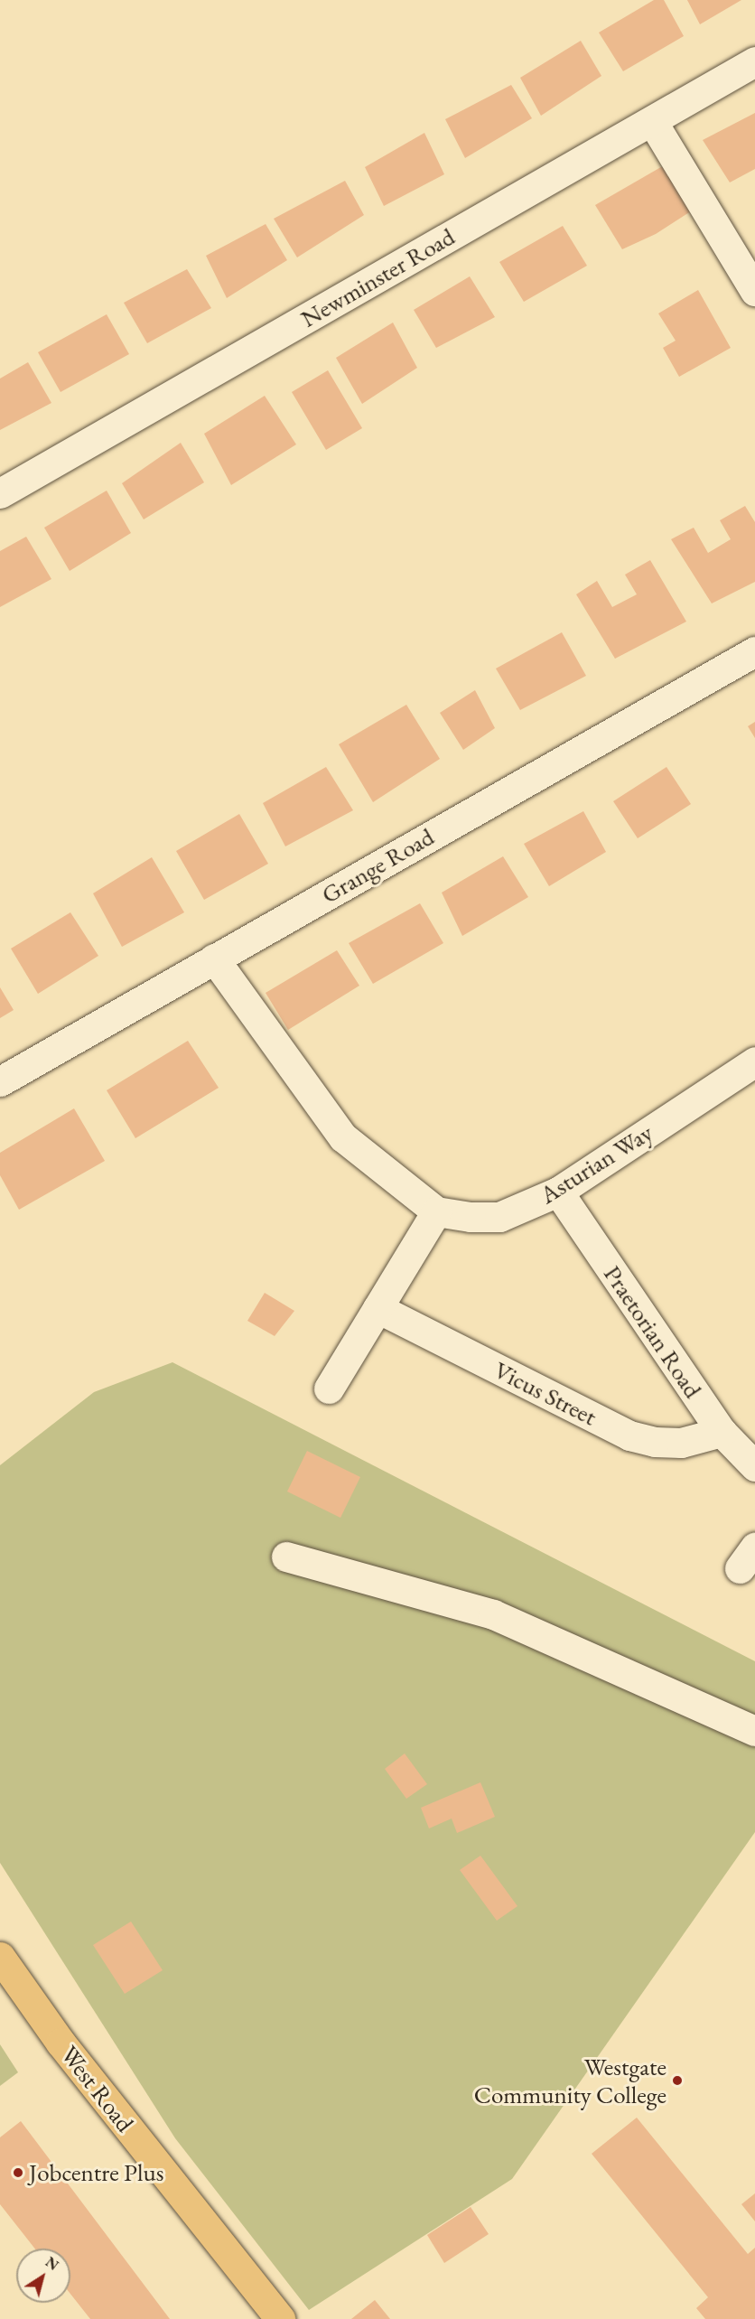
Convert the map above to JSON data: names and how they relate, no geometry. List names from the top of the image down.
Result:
{
  "streets": {
    "main road": ["West Road"],
    "street": [
      "Newminster Road",
      "Grange Road",
      "Asturian Way",
      "Praetorian Road",
      "Vicus Street"
    ]
  },
  "crossings": [
    ["Grange Road", "Asturian Way"],
    ["Asturian Way", "Praetorian Road"],
    ["Praetorian Road", "Vicus Street"]
  ],
  "places": ["Westgate Community College", "Jobcentre Plus"],
  "north": "top right"
}
